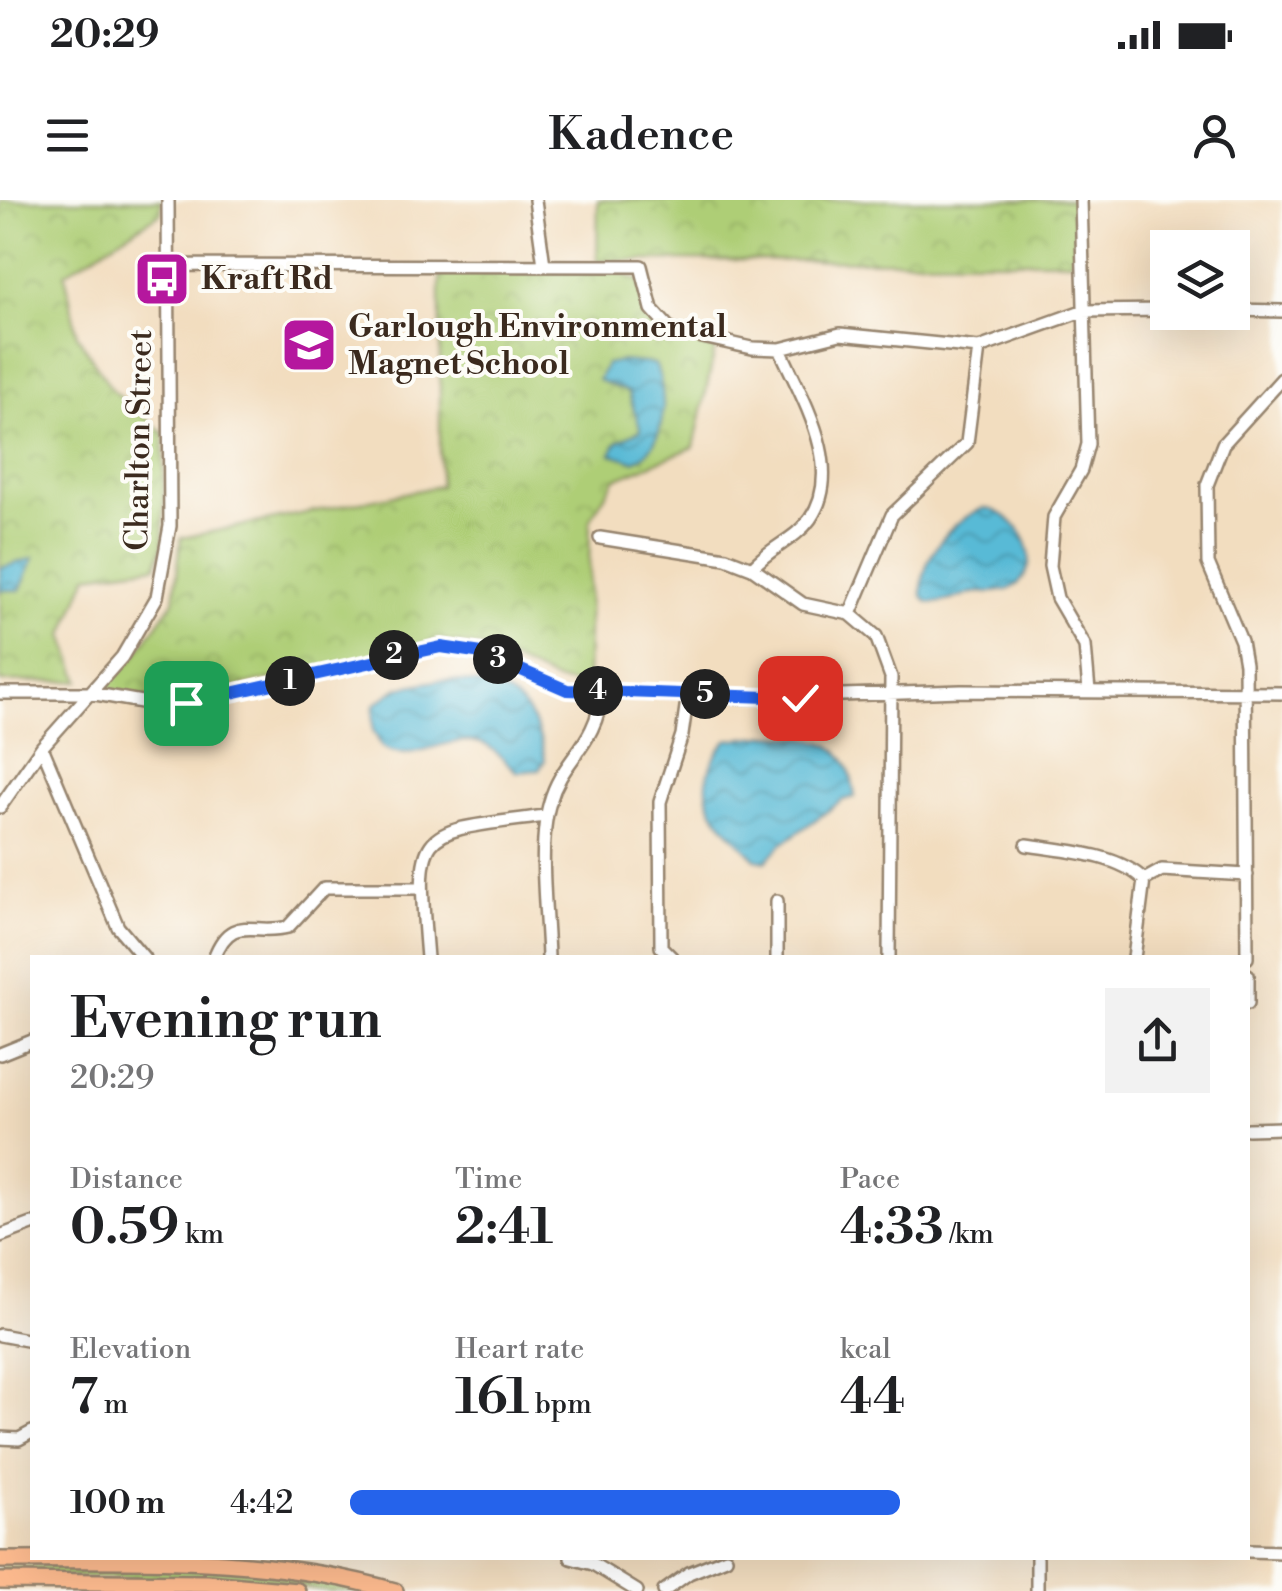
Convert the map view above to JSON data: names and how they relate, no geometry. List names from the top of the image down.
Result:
{
  "streets": {
    "street": ["Charlton Street"]
  },
  "places": {
    "bus stop": ["Kraft Rd"],
    "school or university": ["Garlough Environmental Magnet School"]
  },
  "page": {
    "status": "20:29",
    "header": "Kadence",
    "pins": [
      "2",
      "3",
      "1",
      "4",
      "5"
    ],
    "heading": ["Evening run", "20:29"],
    "stats": [
      ["Distance", "0.59 km"],
      ["Time", "2:41"],
      ["Pace", "4:33 /km"],
      ["Elevation", "7 m"],
      ["Heart rate", "161 bpm"],
      ["kcal", "44"]
    ],
    "list": [
      {
        "name": "100 m",
        "note": "4:42"
      }
    ]
  }
}
